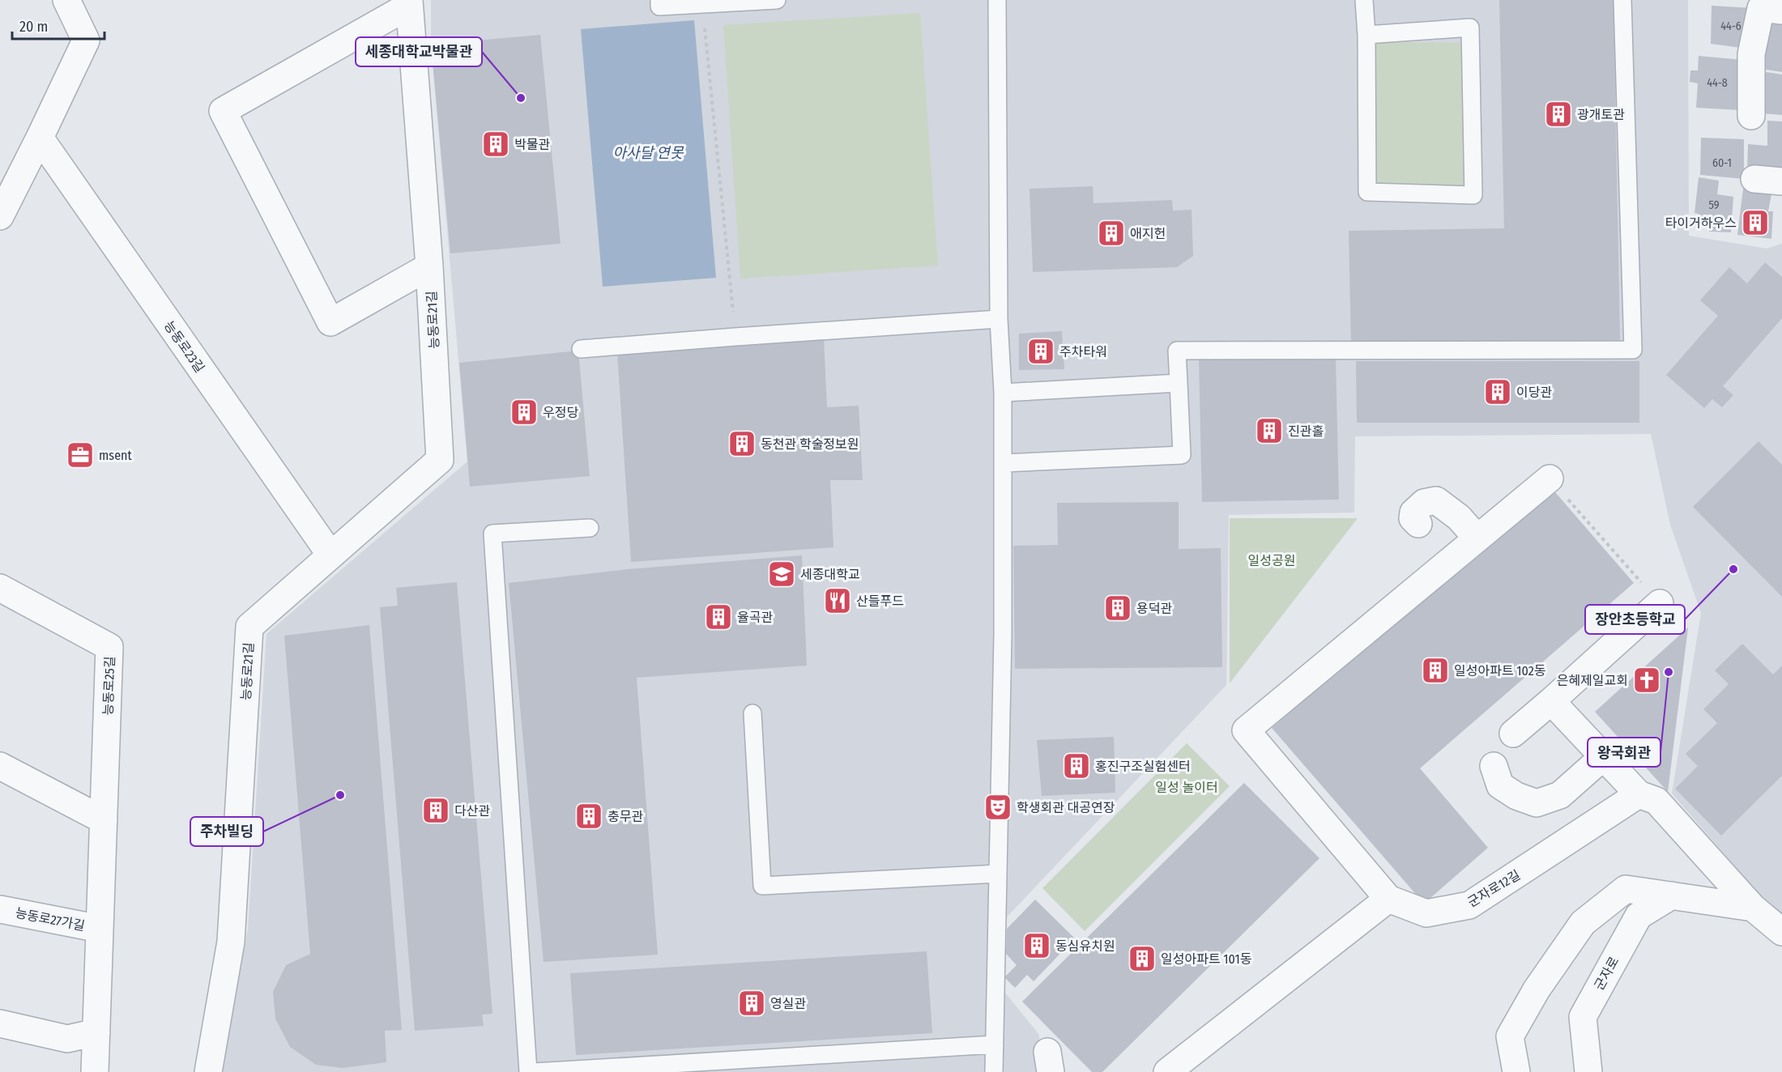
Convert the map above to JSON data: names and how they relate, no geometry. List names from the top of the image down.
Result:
{
  "streets": {
    "street": [
      "능동로21길",
      "능동로23길",
      "능동로25길",
      "군자로12길",
      "능동로27가길",
      "군자로"
    ]
  },
  "crossings": [
    ["능동로21길", "능동로23길"],
    ["능동로25길", "능동로27가길"]
  ],
  "water": ["아사달 연못"],
  "parks": ["일성공원", "일성 놀이터"],
  "places": {
    "other": [
      "세종대학교박물관",
      "장안초등학교",
      "왕국회관",
      "주차빌딩"
    ],
    "building": [
      "광개토관",
      "박물관",
      "타이거하우스",
      "애지헌",
      "주차타워",
      "이당관",
      "우정당",
      "진관홀",
      "동천관 학술정보원",
      "용덕관",
      "율곡관",
      "일성아파트 102동",
      "홍진구조실험센터",
      "다산관",
      "충무관",
      "동심유치원",
      "일성아파트 101동",
      "영실관"
    ],
    "office": ["msent"],
    "school or university": ["세종대학교"],
    "restaurant": ["산들푸드"],
    "church": ["은혜제일교회"],
    "theatre": ["학생회관 대공연장"]
  },
  "house_numbers": [
    "44-6",
    "44-8",
    "60-1",
    "59"
  ],
  "scale_bar": "20 m"
}
